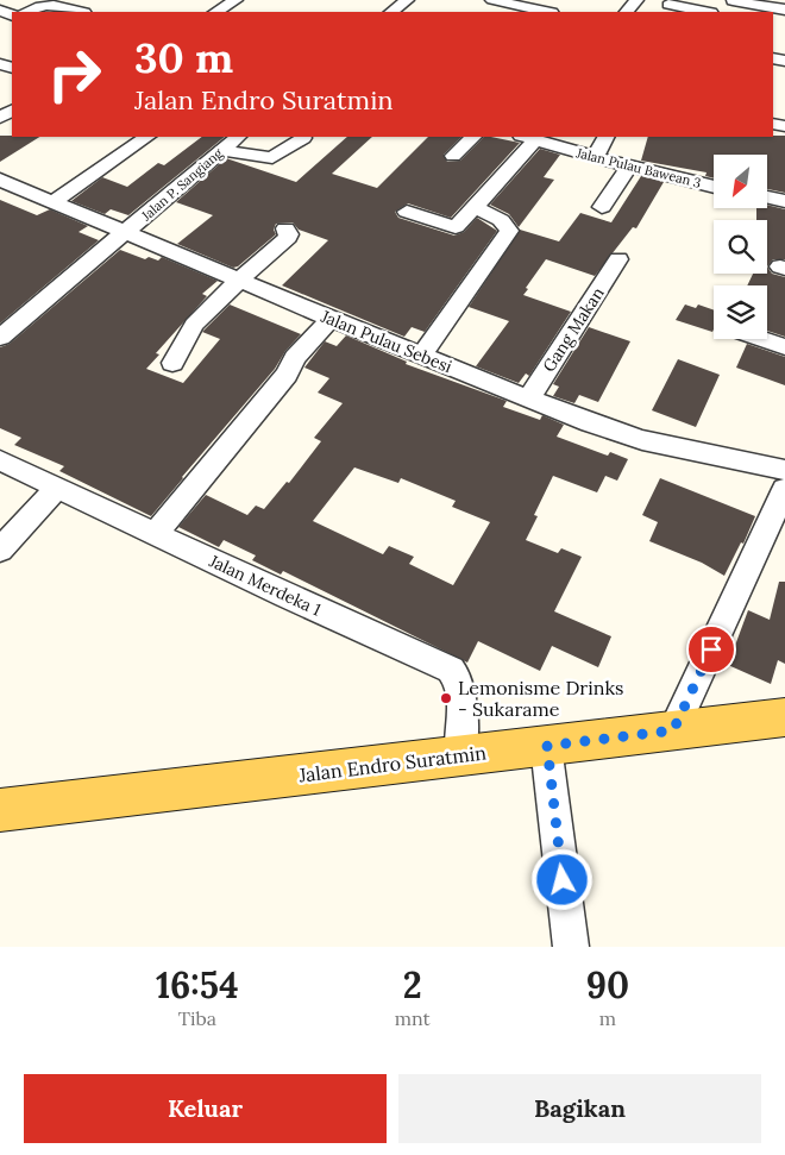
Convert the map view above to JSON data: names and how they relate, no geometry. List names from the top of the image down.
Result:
{
  "streets": {
    "main road": ["Jalan Endro Suratmin"],
    "street": [
      "Jalan Pulau Bawean 3",
      "Jalan P. Sangiang",
      "Gang Makan",
      "Jalan Pulau Sebesi",
      "Jalan Merdeka 1"
    ]
  },
  "crossings": [
    ["Jalan P. Sangiang", "Jalan Pulau Sebesi"],
    ["Gang Makan", "Jalan Pulau Sebesi"],
    ["Jalan Merdeka 1", "Jalan Endro Suratmin"]
  ],
  "places": ["Lemonisme Drinks - Sukarame"],
  "north": "bottom left",
  "page": {
    "turn": ["30 m", "Jalan Endro Suratmin"],
    "eta": [
      "16:54",
      "Tiba",
      "2",
      "mnt",
      "90",
      "m"
    ],
    "buttons": ["Keluar", "Bagikan"]
  }
}
